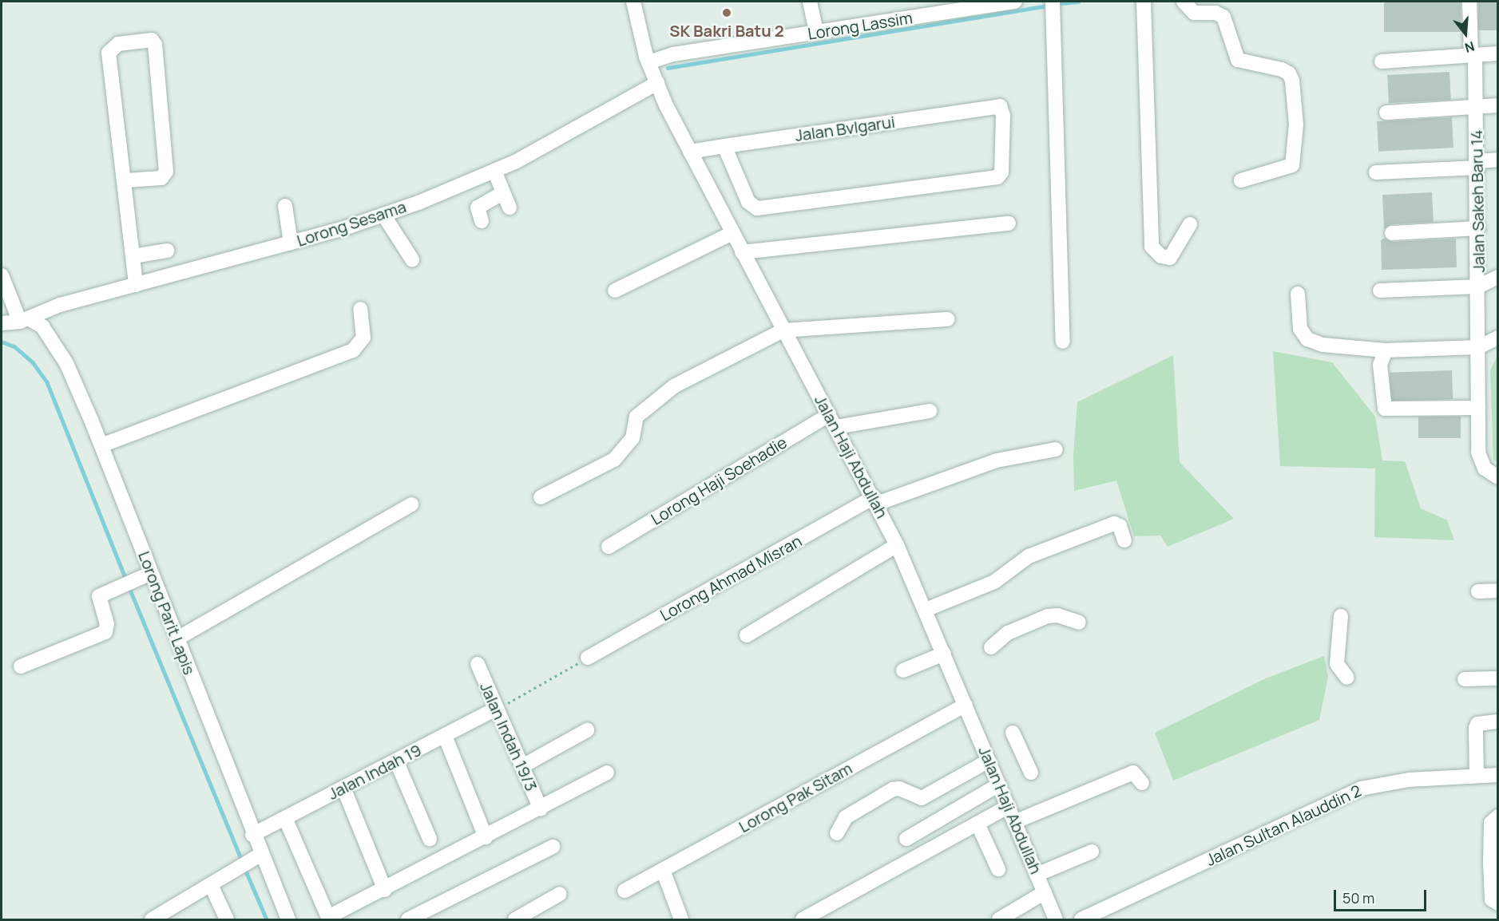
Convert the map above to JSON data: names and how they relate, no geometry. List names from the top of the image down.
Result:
{
  "streets": {
    "street": [
      "Lorong Lassim",
      "Jalan Bvlgarui",
      "Jalan Sakeh Baru 14",
      "Lorong Sesama",
      "Jalan Haji Abdullah",
      "Lorong Haji Soehadie",
      "Lorong Ahmad Misran",
      "Lorong Parit Lapis",
      "Jalan Indah 19/3",
      "Jalan Indah 19",
      "Lorong Pak Sitam",
      "Jalan Sultan Alauddin 2"
    ]
  },
  "crossings": [
    ["Lorong Lassim", "Jalan Haji Abdullah"],
    ["Jalan Bvlgarui", "Jalan Haji Abdullah"],
    ["Lorong Sesama", "Jalan Haji Abdullah"],
    ["Lorong Sesama", "Lorong Parit Lapis"],
    ["Jalan Haji Abdullah", "Lorong Haji Soehadie"],
    ["Jalan Haji Abdullah", "Lorong Ahmad Misran"],
    ["Jalan Haji Abdullah", "Lorong Pak Sitam"],
    ["Lorong Parit Lapis", "Jalan Indah 19"],
    ["Jalan Indah 19/3", "Jalan Indah 19"]
  ],
  "places": ["SK Bakri Batu 2"],
  "scale_bar": "50 m",
  "north": "bottom"
}
